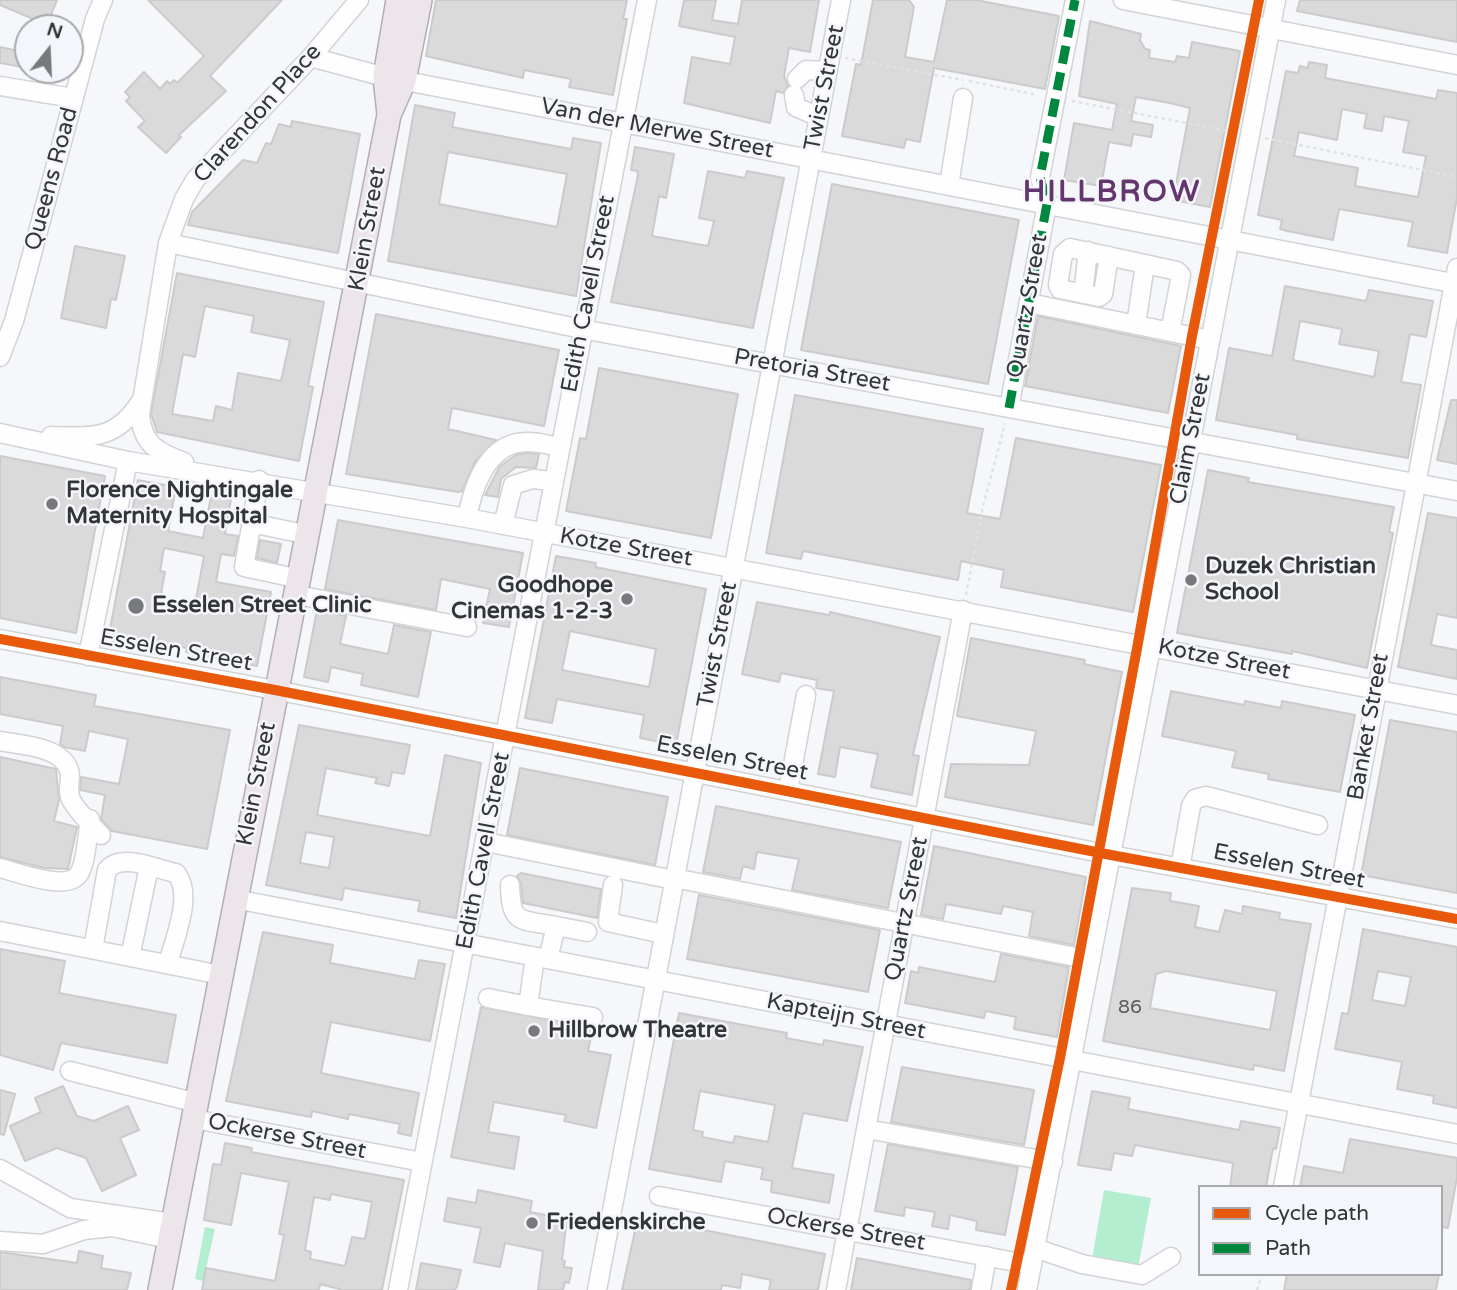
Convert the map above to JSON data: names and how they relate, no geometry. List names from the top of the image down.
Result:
{
  "streets": {
    "main road": ["Klein Street"],
    "street": [
      "Twist Street",
      "Clarendon Place",
      "Van der Merwe Street",
      "Queens Road",
      "Edith Cavell Street",
      "Quartz Street",
      "Pretoria Street",
      "Claim Street",
      "Kotze Street",
      "Esselen Street",
      "Banket Street",
      "Kapteijn Street",
      "Ockerse Street"
    ]
  },
  "crossings": [
    ["Twist Street", "Van der Merwe Street"],
    ["Twist Street", "Pretoria Street"],
    ["Twist Street", "Kotze Street"],
    ["Twist Street", "Esselen Street"],
    ["Twist Street", "Kapteijn Street"],
    ["Clarendon Place", "Van der Merwe Street"],
    ["Clarendon Place", "Pretoria Street"],
    ["Clarendon Place", "Kotze Street"],
    ["Van der Merwe Street", "Klein Street"],
    ["Van der Merwe Street", "Edith Cavell Street"],
    ["Van der Merwe Street", "Quartz Street"],
    ["Van der Merwe Street", "Claim Street"],
    ["Van der Merwe Street", "Banket Street"],
    ["Klein Street", "Pretoria Street"],
    ["Klein Street", "Kotze Street"],
    ["Klein Street", "Esselen Street"],
    ["Klein Street", "Kapteijn Street"],
    ["Klein Street", "Ockerse Street"],
    ["Edith Cavell Street", "Pretoria Street"],
    ["Edith Cavell Street", "Kotze Street"],
    ["Edith Cavell Street", "Esselen Street"],
    ["Edith Cavell Street", "Kapteijn Street"],
    ["Edith Cavell Street", "Ockerse Street"],
    ["Quartz Street", "Pretoria Street"],
    ["Quartz Street", "Kotze Street"],
    ["Quartz Street", "Esselen Street"],
    ["Quartz Street", "Kapteijn Street"],
    ["Quartz Street", "Ockerse Street"],
    ["Pretoria Street", "Claim Street"],
    ["Pretoria Street", "Banket Street"],
    ["Claim Street", "Kotze Street"],
    ["Claim Street", "Esselen Street"],
    ["Claim Street", "Kapteijn Street"],
    ["Claim Street", "Ockerse Street"],
    ["Kotze Street", "Banket Street"],
    ["Esselen Street", "Banket Street"],
    ["Banket Street", "Kapteijn Street"]
  ],
  "districts": ["HILLBROW"],
  "places": [
    "Florence Nightingale Maternity Hospital",
    "Duzek Christian School",
    "Goodhope Cinemas 1-2-3",
    "Esselen Street Clinic",
    "Hillbrow Theatre",
    "Friedenskirche"
  ],
  "house_numbers": ["86"],
  "legend": ["Cycle path", "Path"],
  "north": "top"
}
